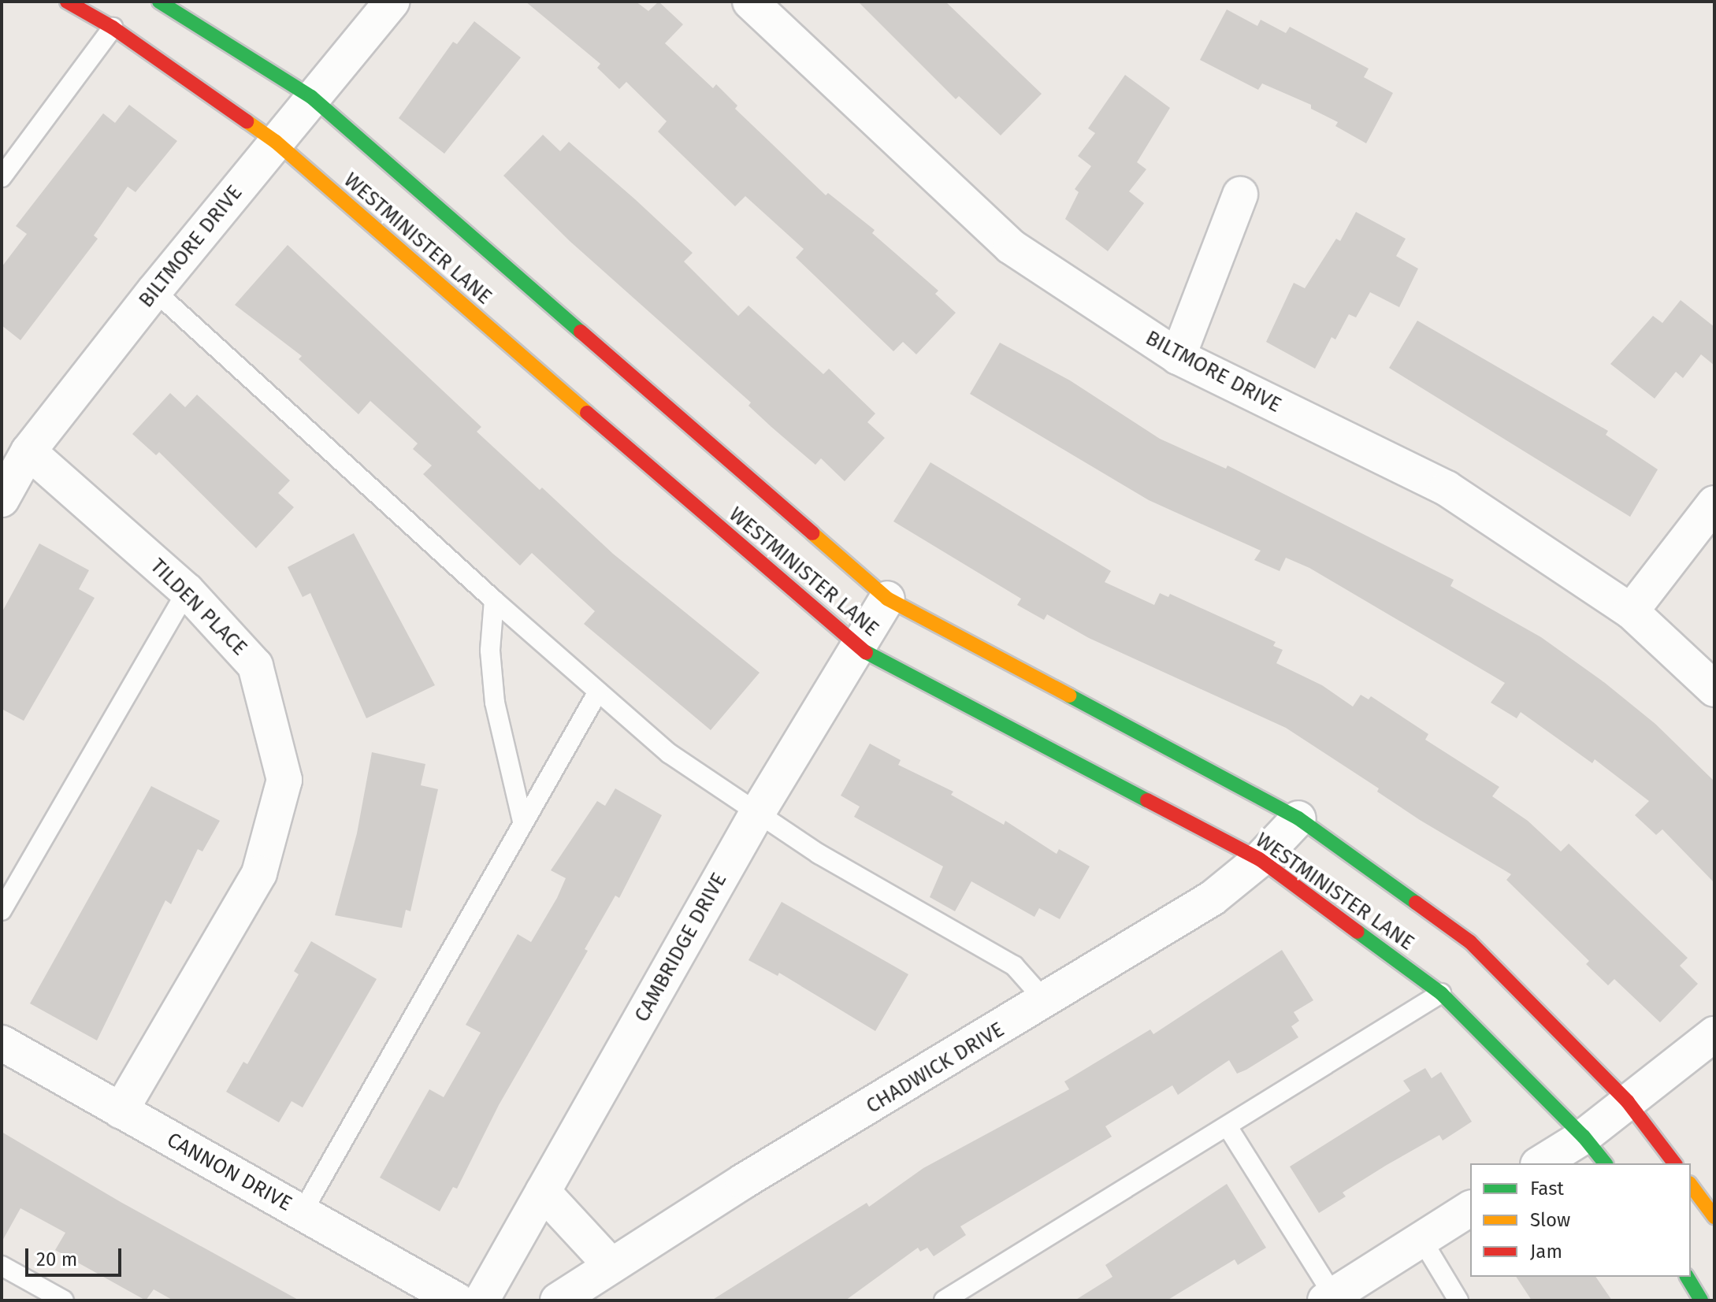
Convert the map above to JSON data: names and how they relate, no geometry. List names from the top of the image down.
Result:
{
  "streets": {
    "street": [
      "WESTMINISTER LANE",
      "BILTMORE DRIVE",
      "TILDEN PLACE",
      "CAMBRIDGE DRIVE",
      "CHADWICK DRIVE",
      "CANNON DRIVE"
    ]
  },
  "crossings": [
    ["WESTMINISTER LANE", "BILTMORE DRIVE"],
    ["WESTMINISTER LANE", "CAMBRIDGE DRIVE"],
    ["WESTMINISTER LANE", "CHADWICK DRIVE"],
    ["BILTMORE DRIVE", "TILDEN PLACE"],
    ["TILDEN PLACE", "CANNON DRIVE"]
  ],
  "legend": ["Fast", "Slow", "Jam"],
  "scale_bar": "20 m"
}
